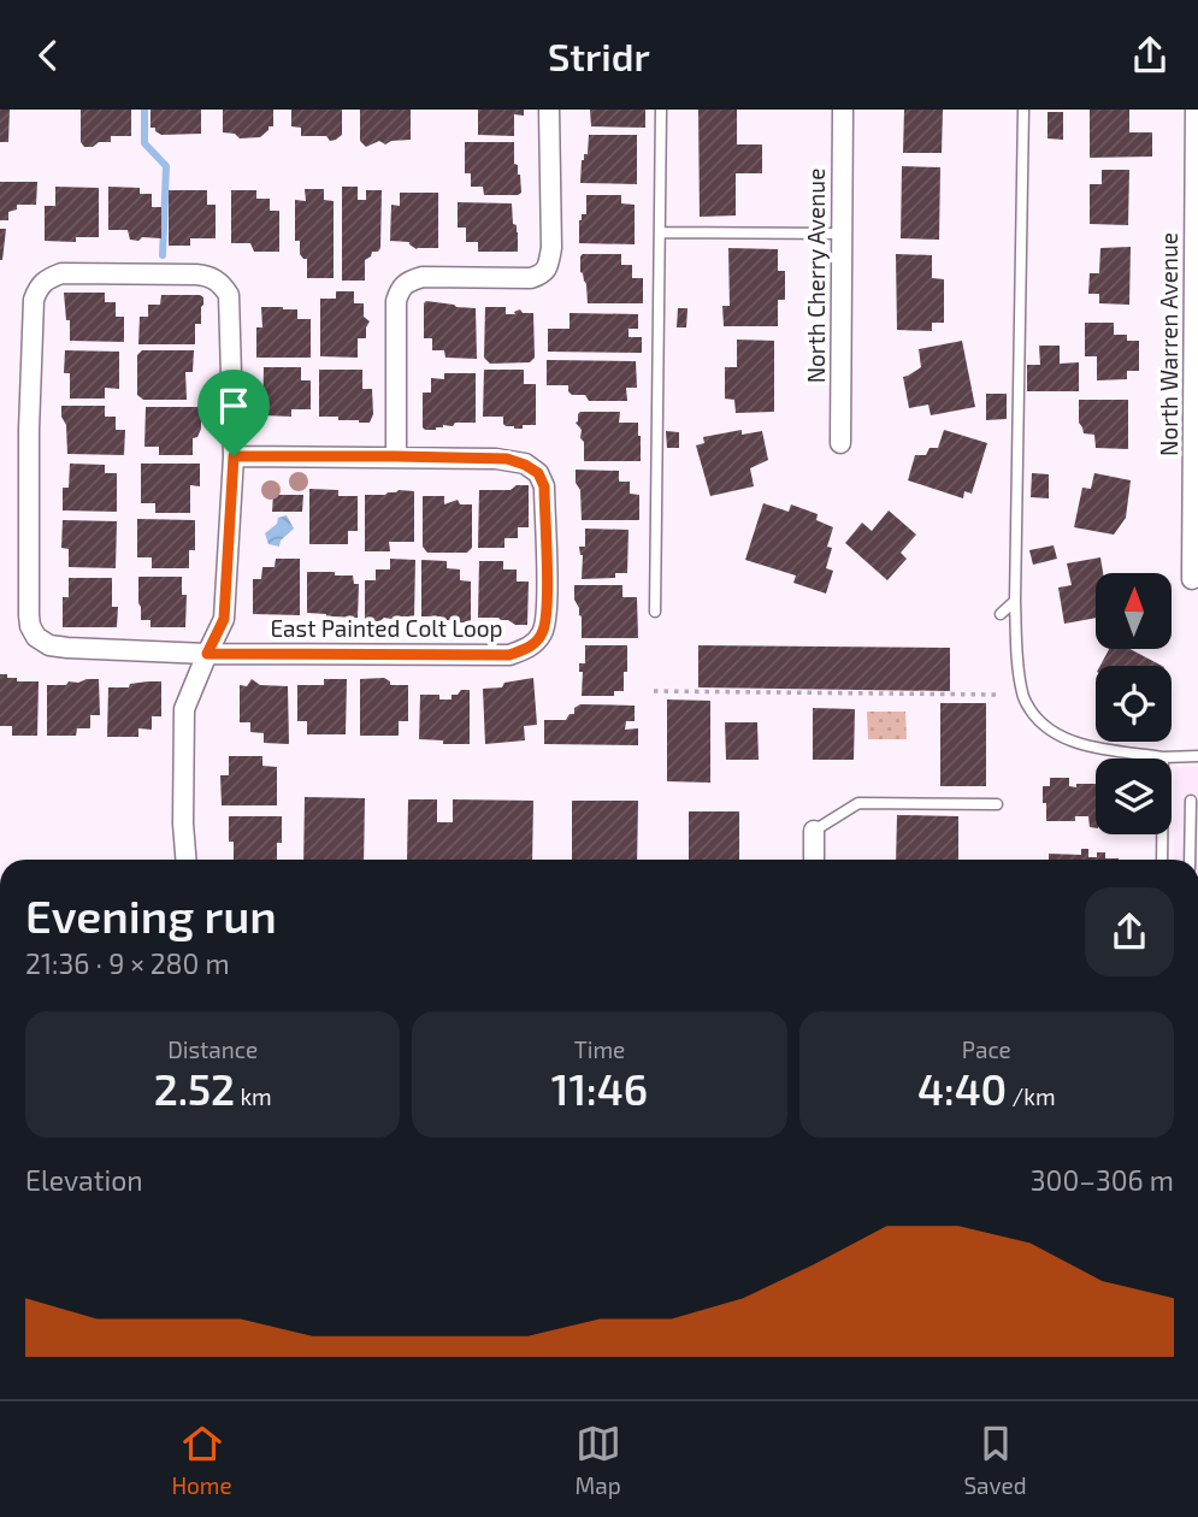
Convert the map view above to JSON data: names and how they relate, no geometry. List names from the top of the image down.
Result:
{
  "streets": {
    "street": ["North Cherry Avenue", "North Warren Avenue", "East Painted Colt Loop"]
  },
  "north": "top",
  "page": {
    "header": "Stridr",
    "heading": ["Evening run", "21:36 · 9 × 280 m"],
    "stats": [
      ["Distance", "2.52 km"],
      ["Time", "11:46"],
      ["Pace", "4:40 /km"]
    ],
    "chart": ["Elevation", "300–306 m"],
    "tabs": ["Home", "Map", "Saved"]
  }
}
